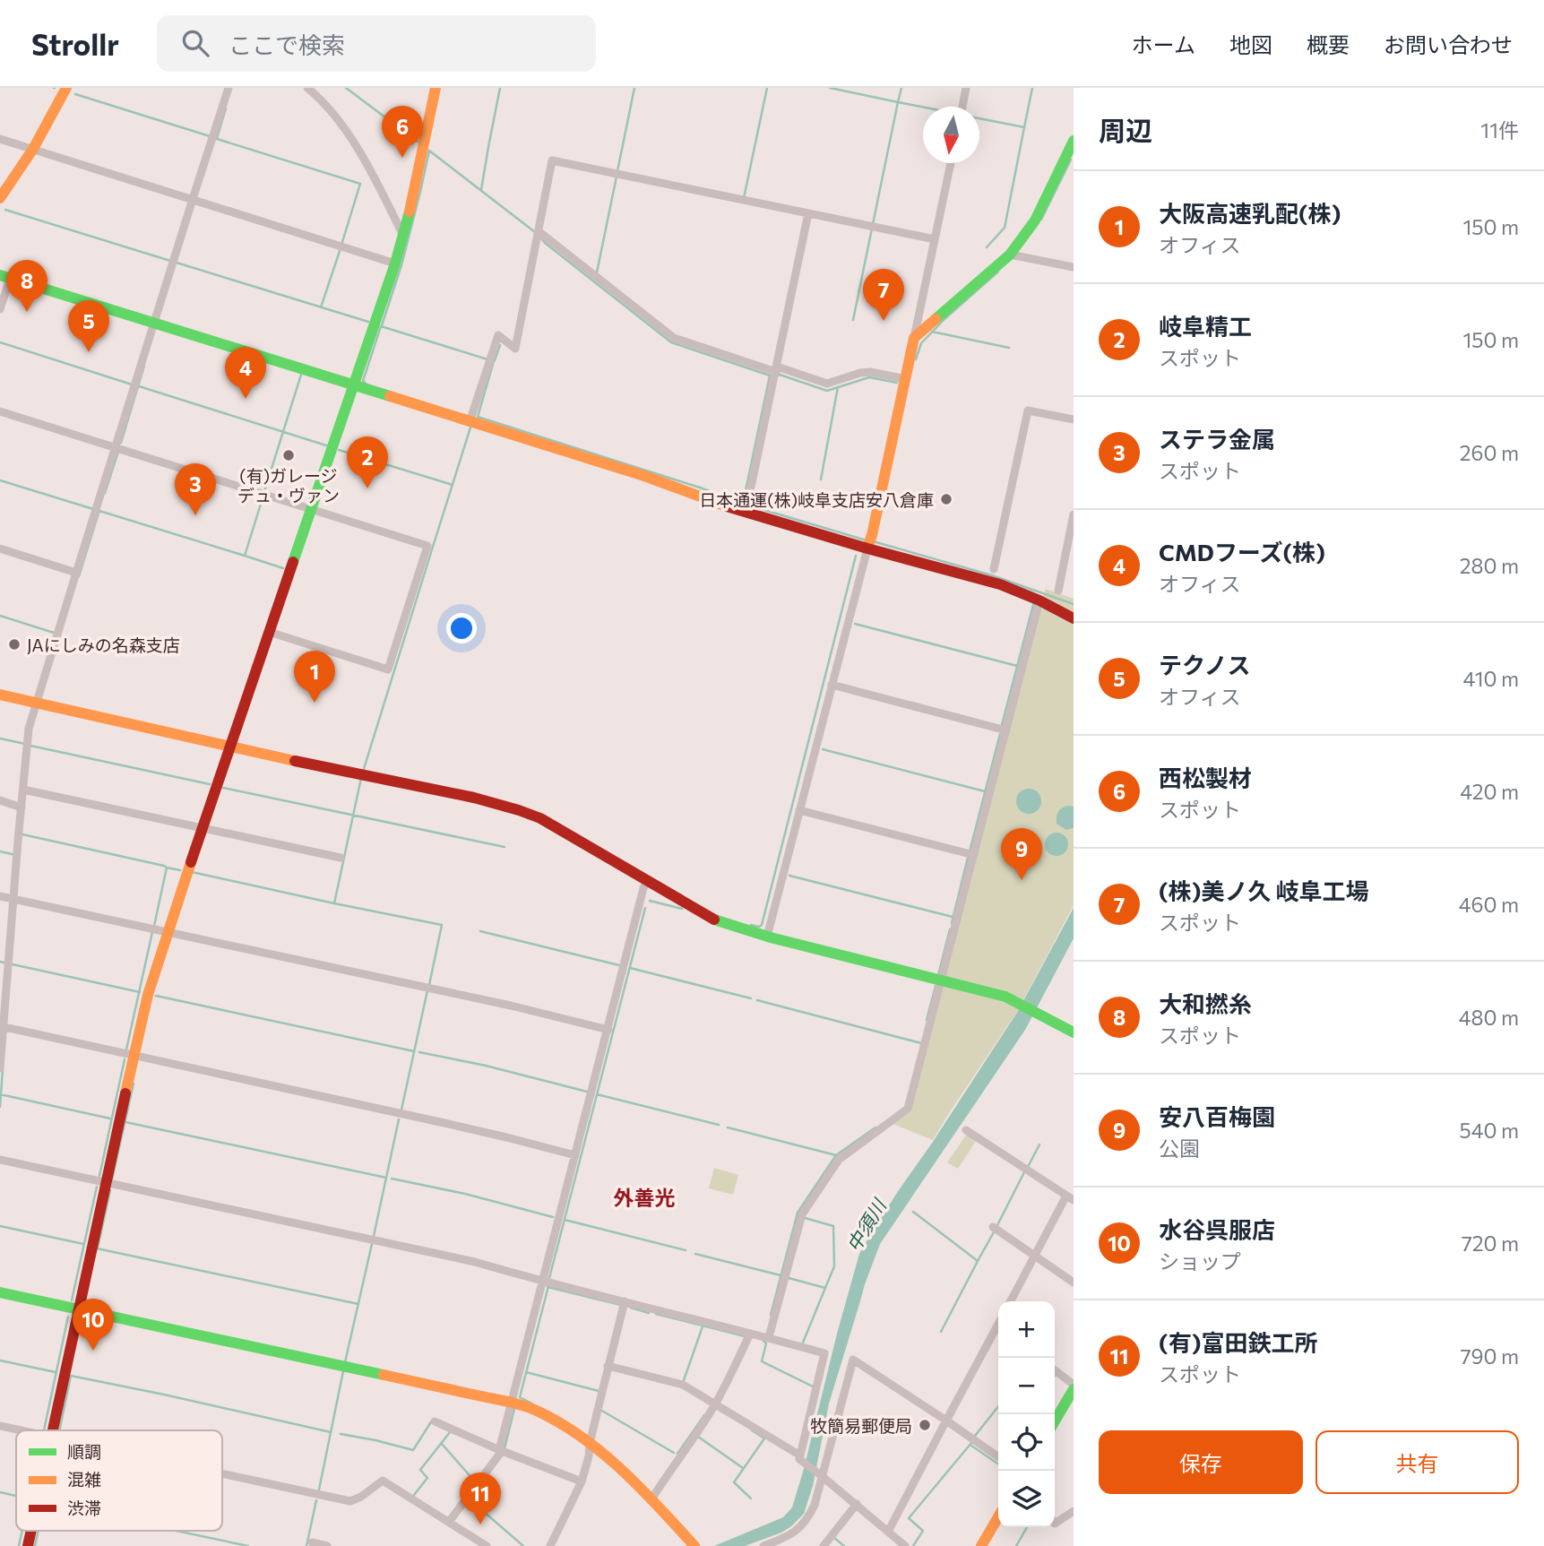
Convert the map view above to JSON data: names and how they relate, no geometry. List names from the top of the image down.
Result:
{
  "districts": ["外善光"],
  "water": ["中須川"],
  "places": [
    "(有)ガレージ デュ・ヴァン",
    "日本通運(株)岐阜支店安八倉庫",
    "JAにしみの名森支店",
    "牧簡易郵便局"
  ],
  "legend": ["順調", "混雑", "渋滞"],
  "north": "bottom",
  "page": {
    "header": "Strollr",
    "search": "ここで検索",
    "nav": [
      "ホーム",
      "地図",
      "概要",
      "お問い合わせ"
    ],
    "heading": ["周辺", "11件"],
    "pins": [
      "6",
      "8",
      "7",
      "5",
      "4",
      "2",
      "3",
      "1",
      "9",
      "10",
      "11"
    ],
    "list": [
      {
        "mark": "1",
        "name": "大阪高速乳配(株)",
        "note": "オフィス",
        "value": "150 m"
      },
      {
        "mark": "2",
        "name": "岐阜精工",
        "note": "スポット",
        "value": "150 m"
      },
      {
        "mark": "3",
        "name": "ステラ金属",
        "note": "スポット",
        "value": "260 m"
      },
      {
        "mark": "4",
        "name": "CMDフーズ(株)",
        "note": "オフィス",
        "value": "280 m"
      },
      {
        "mark": "5",
        "name": "テクノス",
        "note": "オフィス",
        "value": "410 m"
      },
      {
        "mark": "6",
        "name": "西松製材",
        "note": "スポット",
        "value": "420 m"
      },
      {
        "mark": "7",
        "name": "(株)美ノ久 岐阜工場",
        "note": "スポット",
        "value": "460 m"
      },
      {
        "mark": "8",
        "name": "大和撚糸",
        "note": "スポット",
        "value": "480 m"
      },
      {
        "mark": "9",
        "name": "安八百梅園",
        "note": "公園",
        "value": "540 m"
      },
      {
        "mark": "10",
        "name": "水谷呉服店",
        "note": "ショップ",
        "value": "720 m"
      },
      {
        "mark": "11",
        "name": "(有)富田鉄工所",
        "note": "スポット",
        "value": "790 m"
      }
    ],
    "map_buttons": ["+", "−"],
    "buttons": ["保存", "共有"]
  }
}
